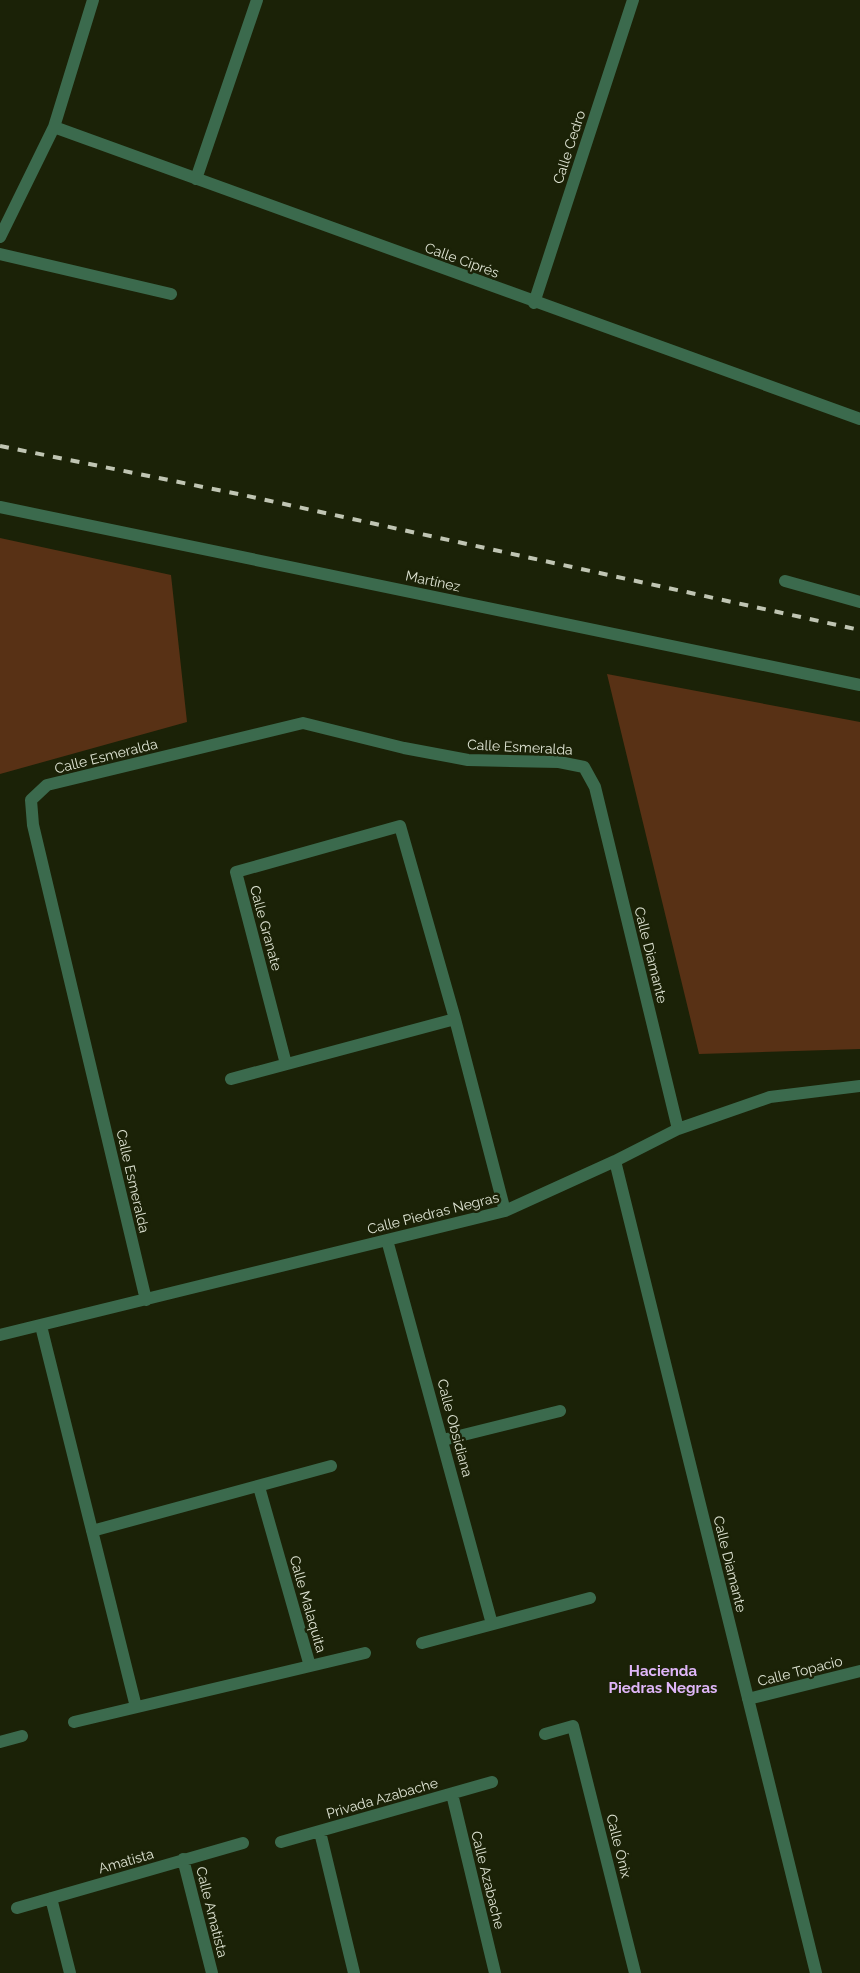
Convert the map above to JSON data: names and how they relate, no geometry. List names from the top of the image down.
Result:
{
  "streets": {
    "street": [
      "Calle Cedro",
      "Calle Ciprés",
      "Martínez",
      "Calle Esmeralda",
      "Calle Granate",
      "Calle Diamante",
      "Calle Piedras Negras",
      "Calle Obsidiana",
      "Calle Malaquita",
      "Calle Topacio",
      "Privada Azabache",
      "Calle Ónix",
      "Amatista",
      "Calle Azabache",
      "Calle Amatista"
    ]
  },
  "crossings": [
    ["Calle Cedro", "Calle Ciprés"],
    ["Calle Esmeralda", "Calle Diamante"],
    ["Calle Esmeralda", "Calle Piedras Negras"],
    ["Calle Granate", "Calle Piedras Negras"],
    ["Calle Diamante", "Calle Piedras Negras"],
    ["Calle Diamante", "Calle Topacio"],
    ["Calle Piedras Negras", "Calle Obsidiana"],
    ["Privada Azabache", "Calle Azabache"],
    ["Amatista", "Calle Amatista"]
  ],
  "districts": ["Hacienda Piedras Negras"]
}
